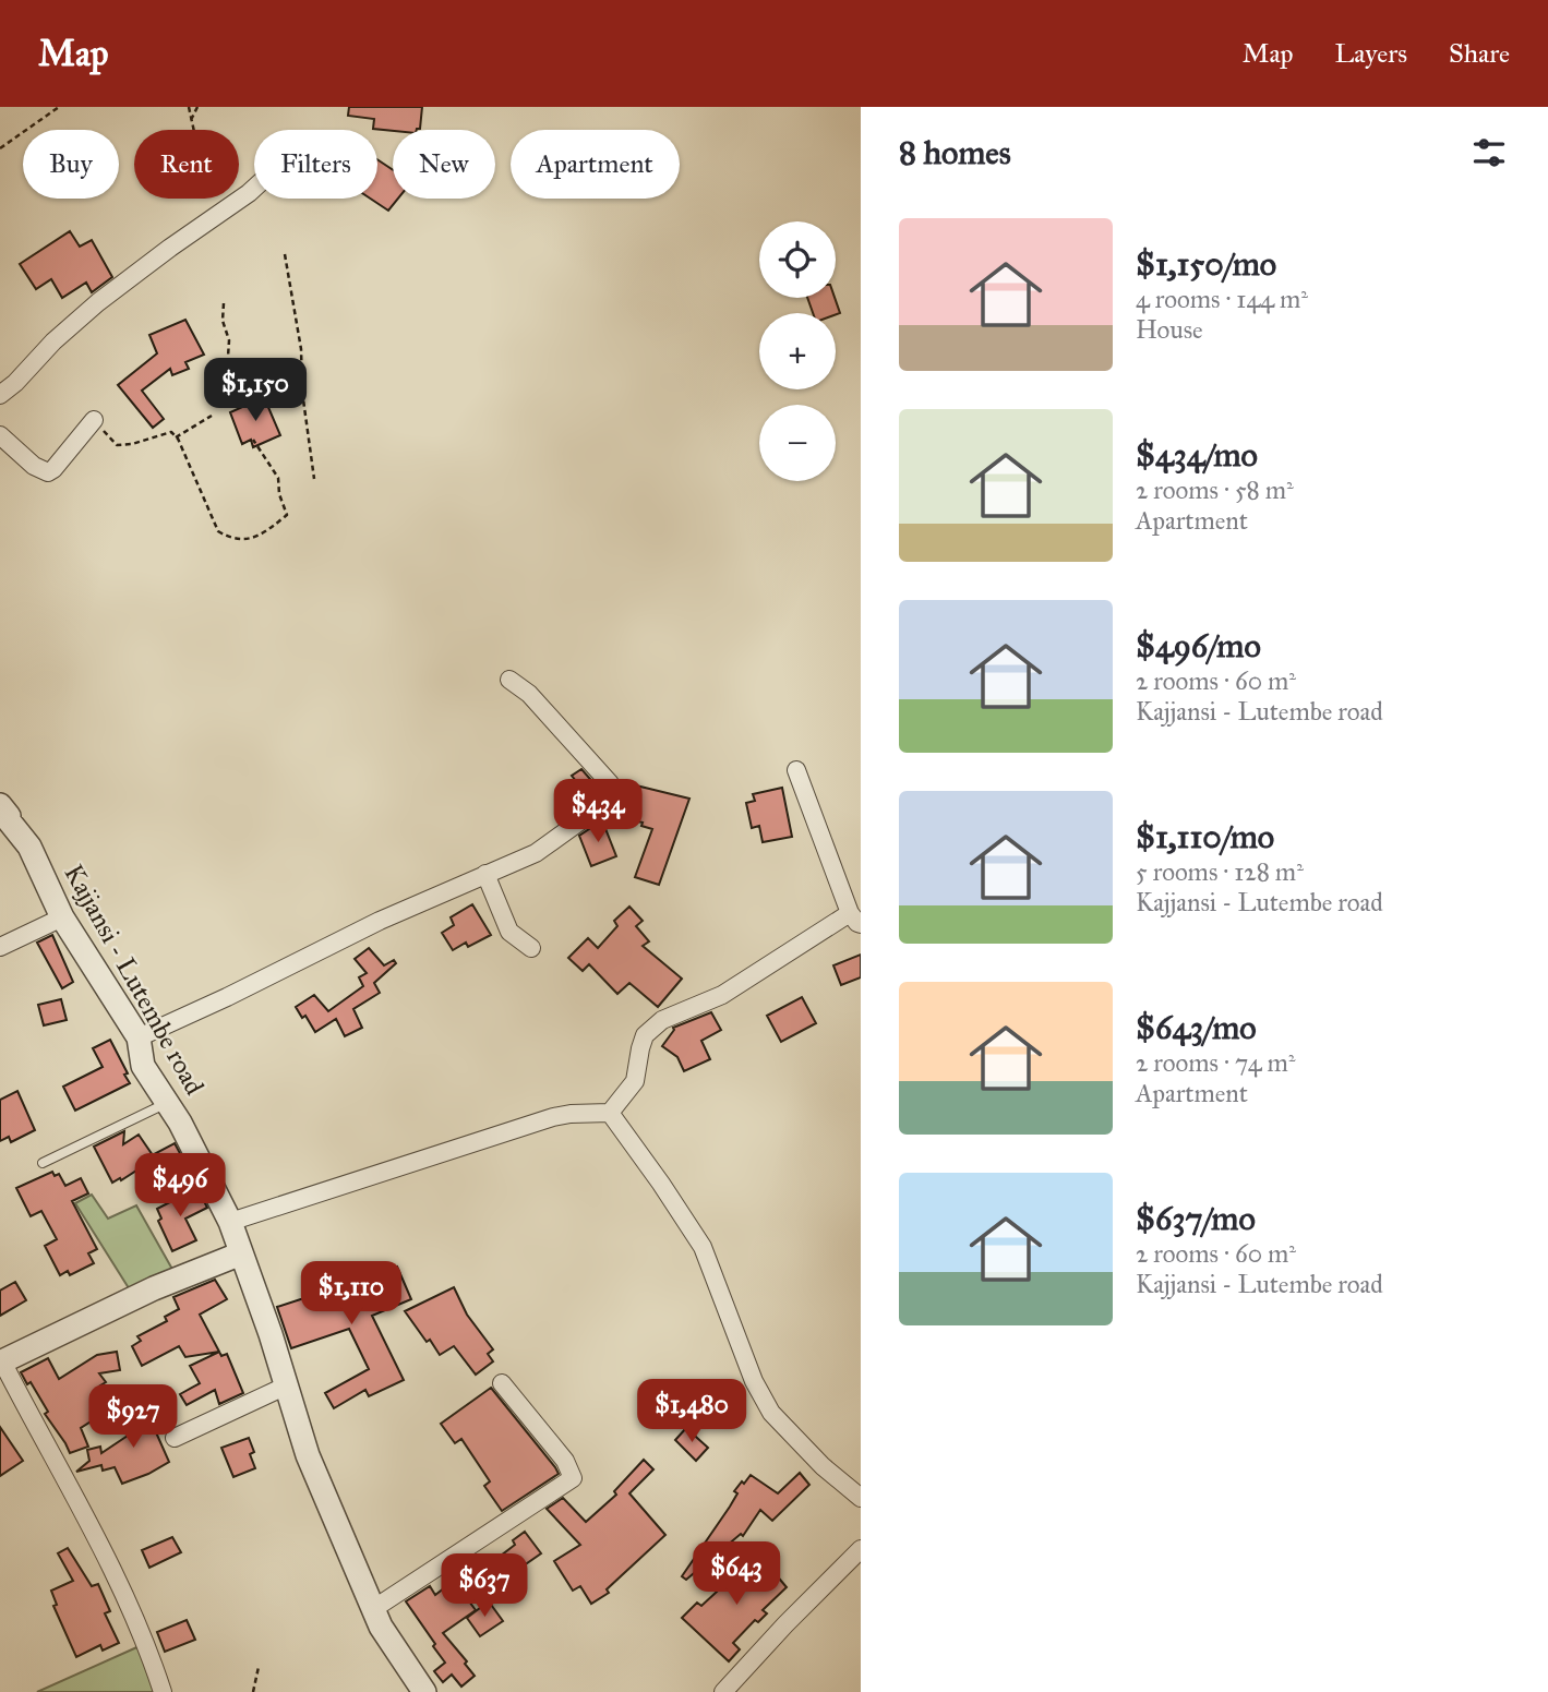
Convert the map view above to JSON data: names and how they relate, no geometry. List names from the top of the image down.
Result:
{
  "streets": {
    "street": ["Kajjansi - Lutembe road"]
  },
  "page": {
    "header": "Map",
    "nav": ["Map", "Layers", "Share"],
    "heading": "8 homes",
    "chip": [
      "Buy",
      "Rent",
      "Filters",
      "New",
      "Apartment"
    ],
    "list": [
      {
        "name": "$1,150/mo",
        "note": "4 rooms · 144 m² · House"
      },
      {
        "name": "$434/mo",
        "note": "2 rooms · 58 m² · Apartment"
      },
      {
        "name": "$496/mo",
        "note": "2 rooms · 60 m² · Kajjansi - Lutembe road"
      },
      {
        "name": "$1,110/mo",
        "note": "5 rooms · 128 m² · Kajjansi - Lutembe road"
      },
      {
        "name": "$643/mo",
        "note": "2 rooms · 74 m² · Apartment"
      },
      {
        "name": "$637/mo",
        "note": "2 rooms · 60 m² · Kajjansi - Lutembe road"
      }
    ],
    "map_buttons": ["+", "−"],
    "price": [
      "$1,150",
      "$434",
      "$496",
      "$1,110",
      "$1,480",
      "$927",
      "$643",
      "$637"
    ]
  }
}
